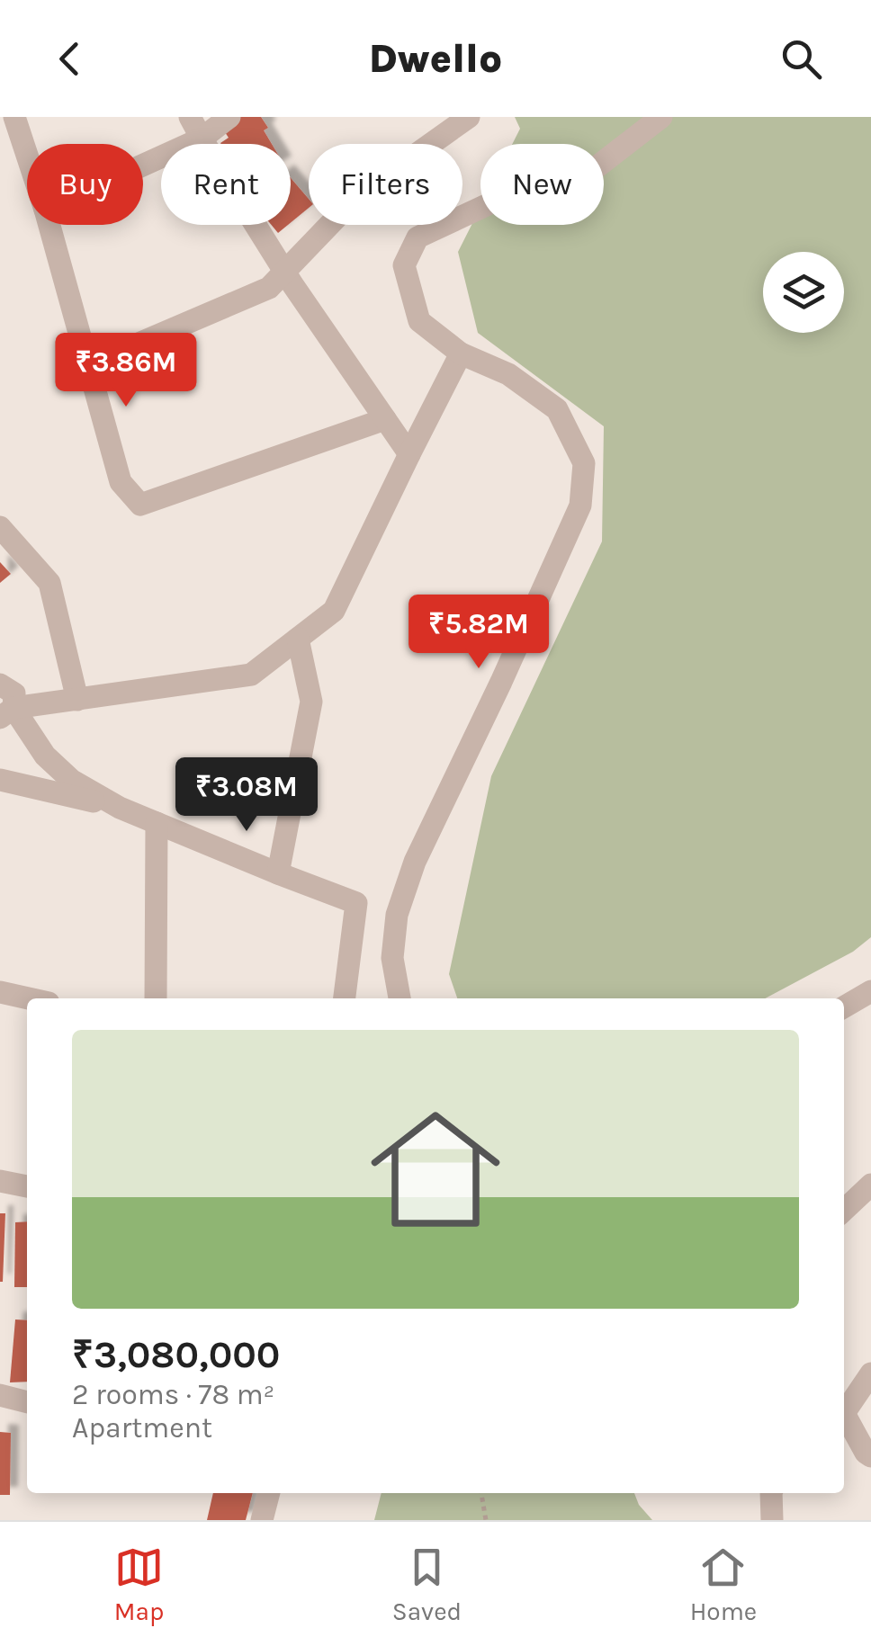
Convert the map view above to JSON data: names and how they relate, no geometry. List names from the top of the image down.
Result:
{
  "page": {
    "header": "Dwello",
    "chip": [
      "Buy",
      "Rent",
      "Filters",
      "New"
    ],
    "price": ["₹3.86M", "₹5.82M", "₹3.08M"],
    "list": [
      {
        "name": "₹3,080,000",
        "note": "2 rooms · 78 m² · Apartment"
      }
    ],
    "tabs": ["Map", "Saved", "Home"]
  }
}
